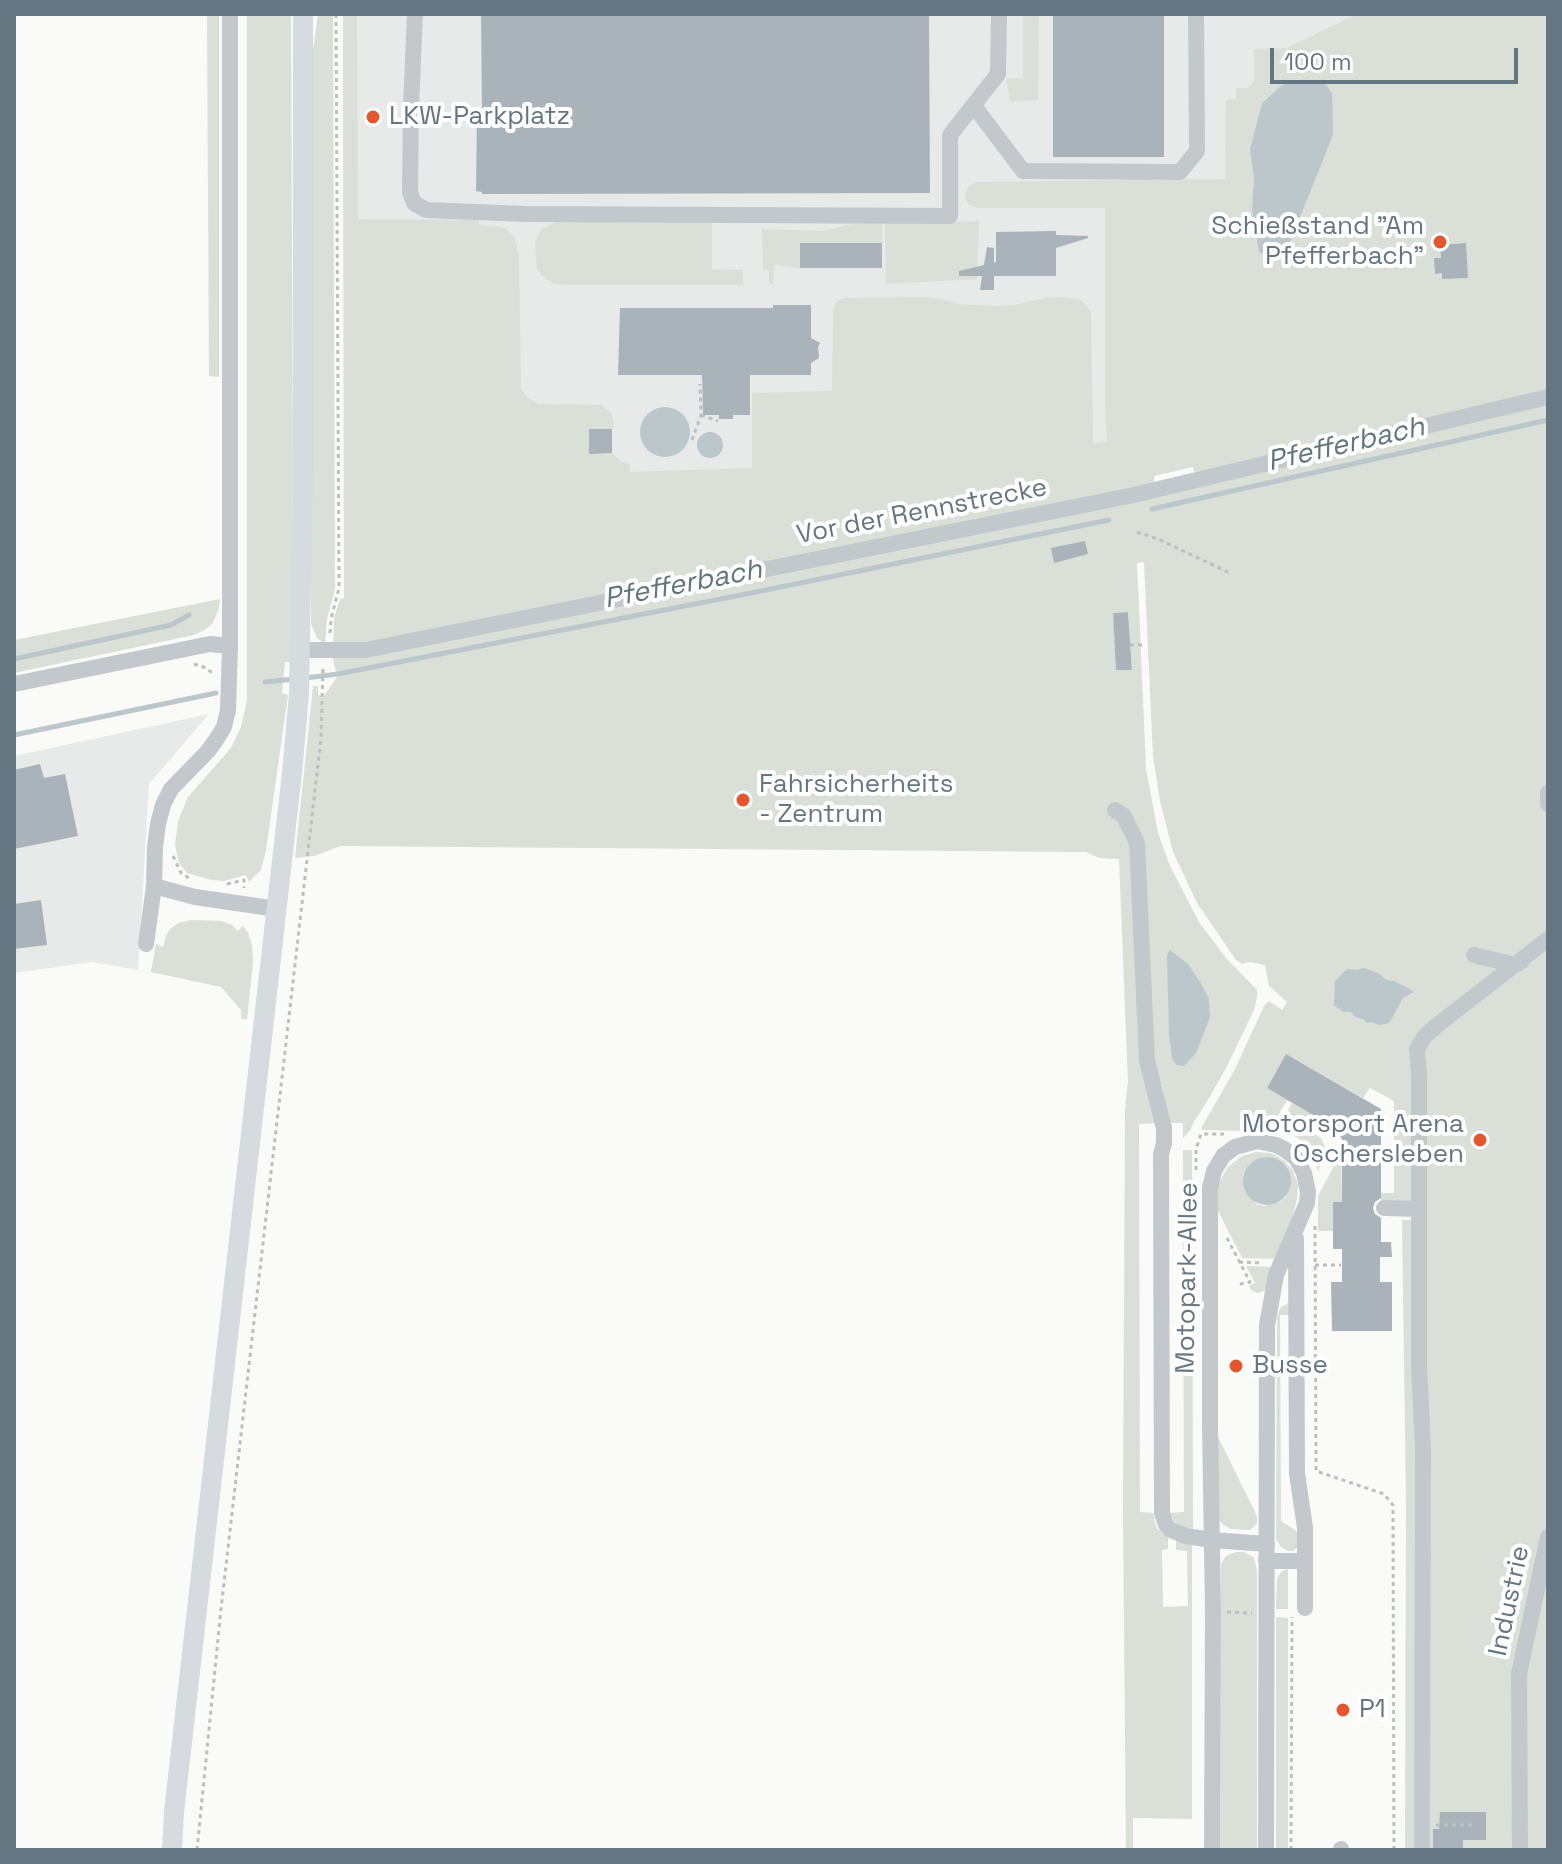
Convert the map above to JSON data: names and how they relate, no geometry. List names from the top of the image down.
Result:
{
  "streets": {
    "street": ["Vor der Rennstrecke", "Motopark-Allee", "Industrie"]
  },
  "water": ["Pfefferbach"],
  "places": [
    "LKW-Parkplatz",
    "Schießstand \"Am Pfefferbach\"",
    "Fahrsicherheits - Zentrum",
    "Motorsport Arena Oschersleben",
    "Busse",
    "P1"
  ],
  "scale_bar": "100 m"
}
